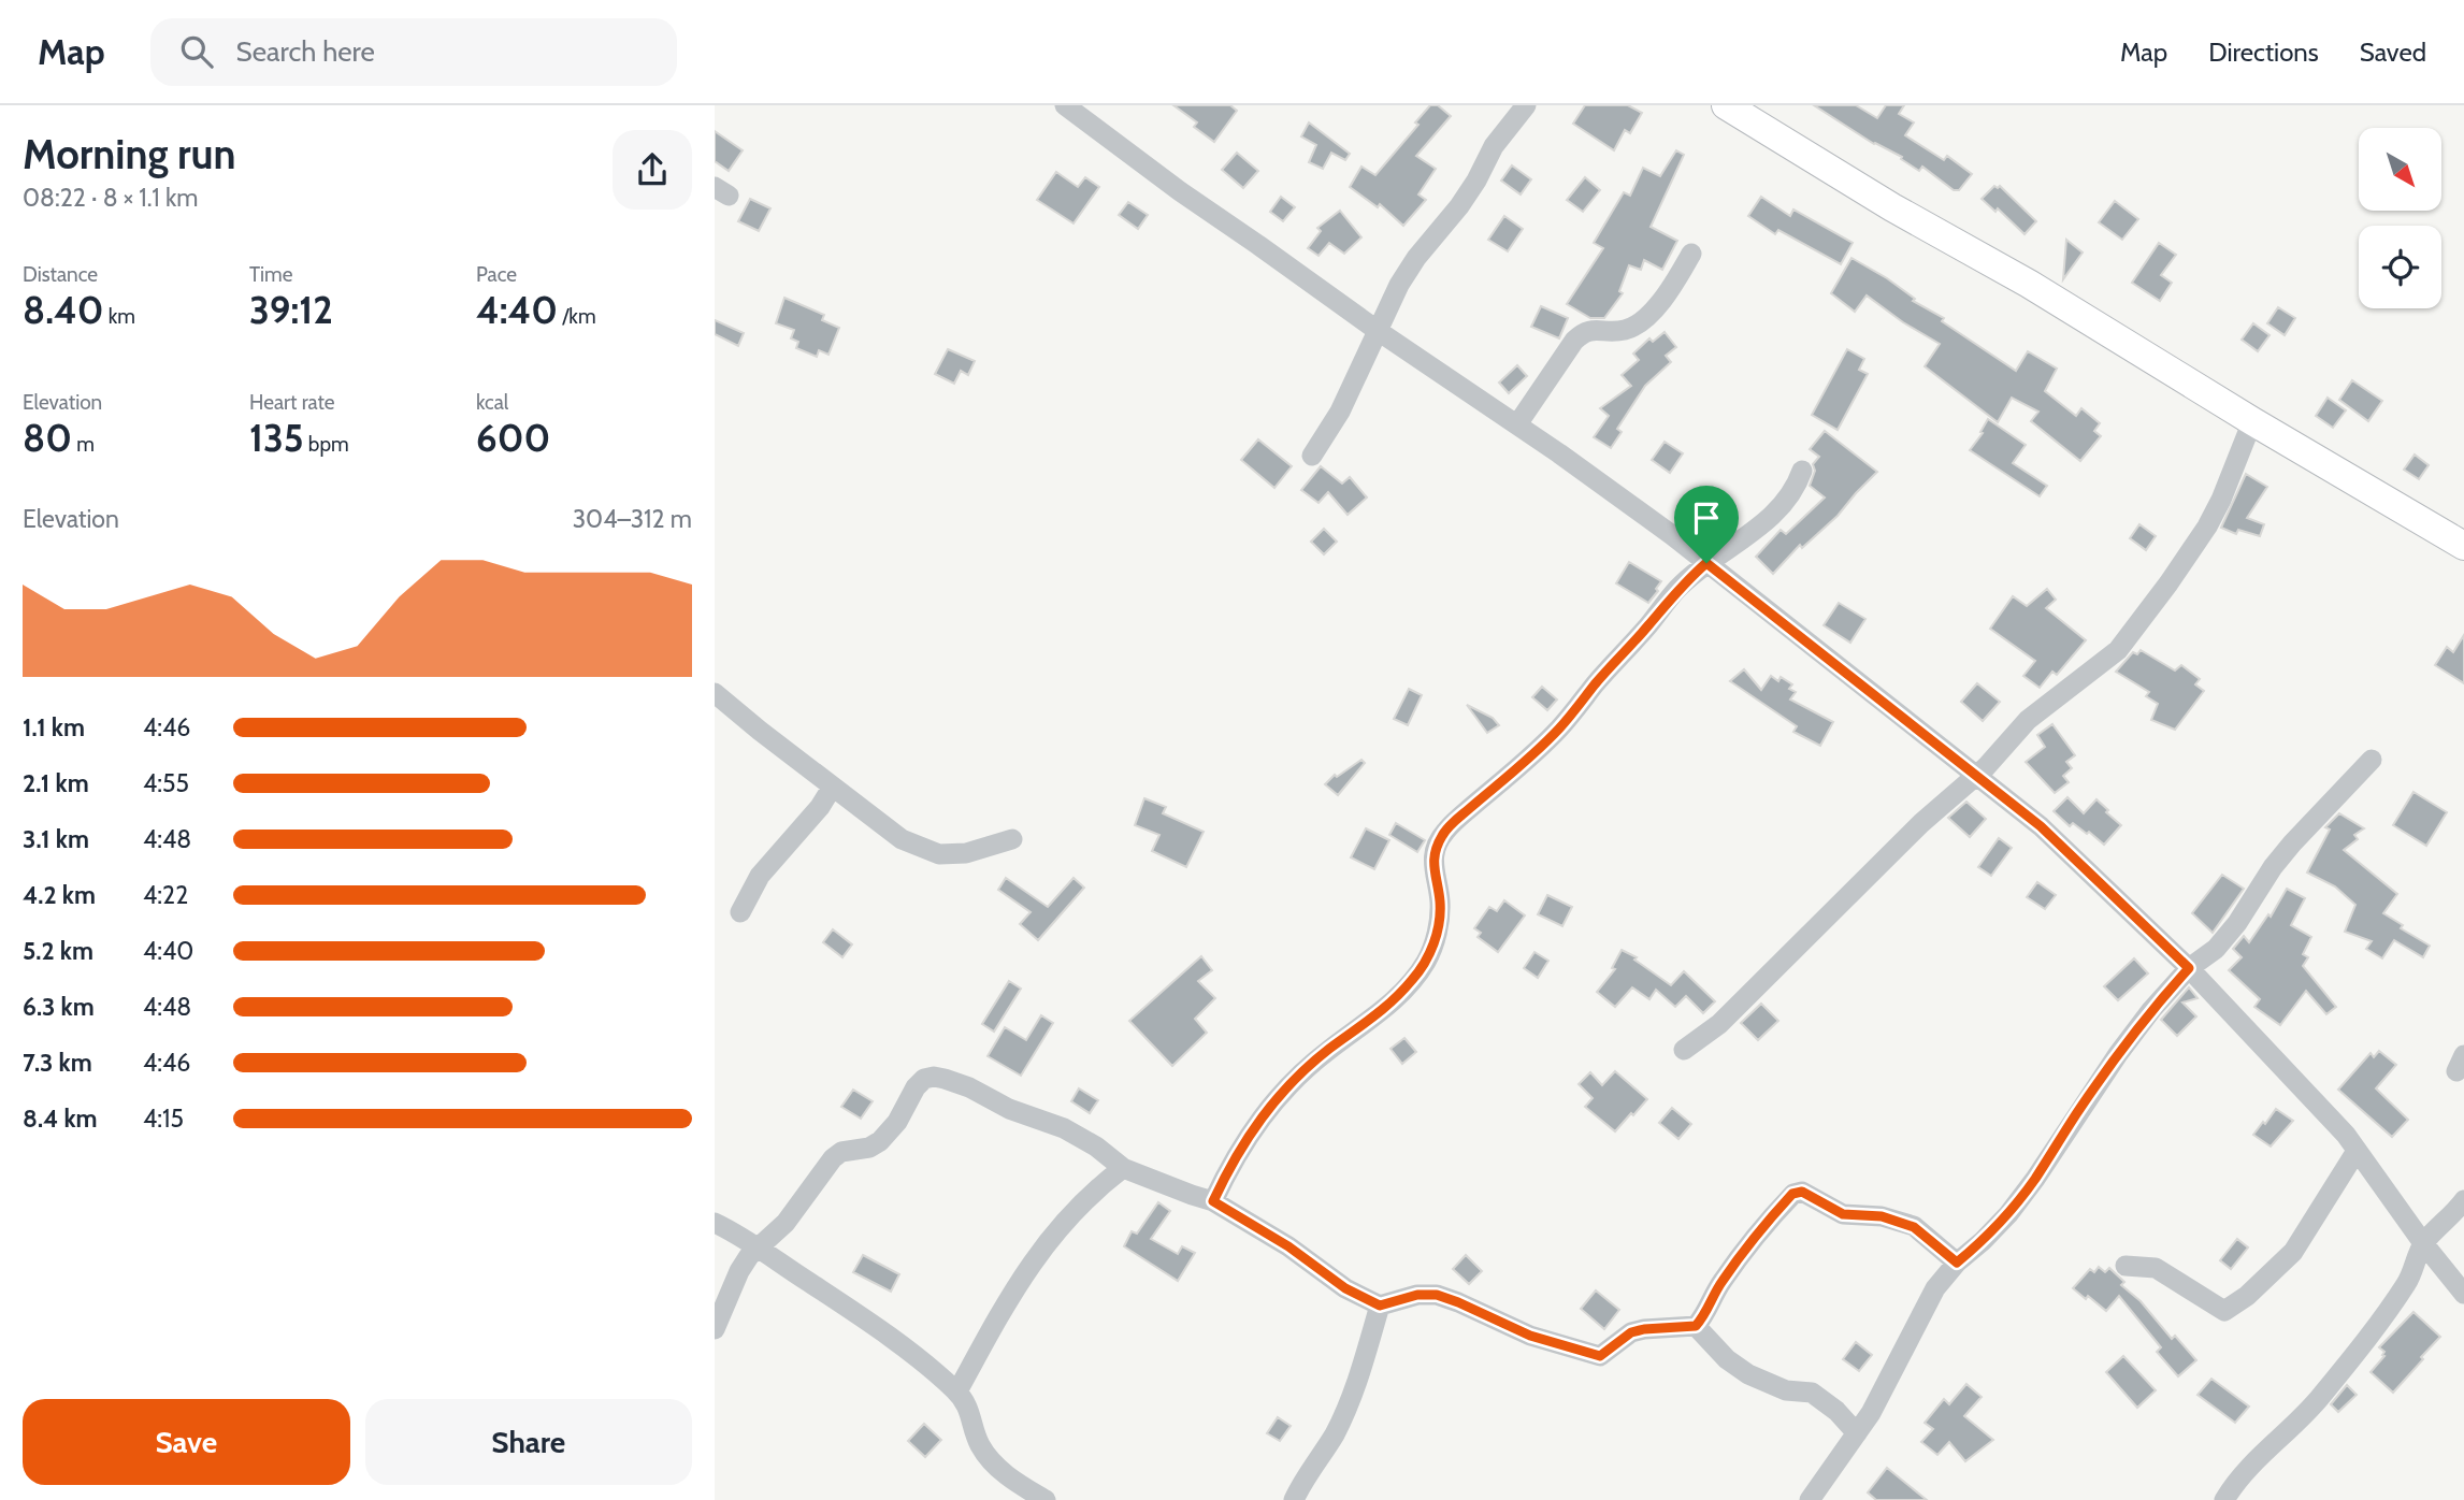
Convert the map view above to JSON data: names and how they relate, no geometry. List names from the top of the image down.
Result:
{
  "north": "bottom right",
  "page": {
    "header": "Map",
    "search": "Search here",
    "nav": ["Map", "Directions", "Saved"],
    "heading": ["Morning run", "08:22 · 8 × 1.1 km"],
    "stats": [
      ["Distance", "8.40 km"],
      ["Time", "39:12"],
      ["Pace", "4:40 /km"],
      ["Elevation", "80 m"],
      ["Heart rate", "135 bpm"],
      ["kcal", "600"]
    ],
    "chart": ["Elevation", "304–312 m"],
    "list": [
      {
        "name": "1.1 km",
        "note": "4:46"
      },
      {
        "name": "2.1 km",
        "note": "4:55"
      },
      {
        "name": "3.1 km",
        "note": "4:48"
      },
      {
        "name": "4.2 km",
        "note": "4:22"
      },
      {
        "name": "5.2 km",
        "note": "4:40"
      },
      {
        "name": "6.3 km",
        "note": "4:48"
      },
      {
        "name": "7.3 km",
        "note": "4:46"
      },
      {
        "name": "8.4 km",
        "note": "4:15"
      }
    ],
    "buttons": ["Save", "Share"]
  }
}
